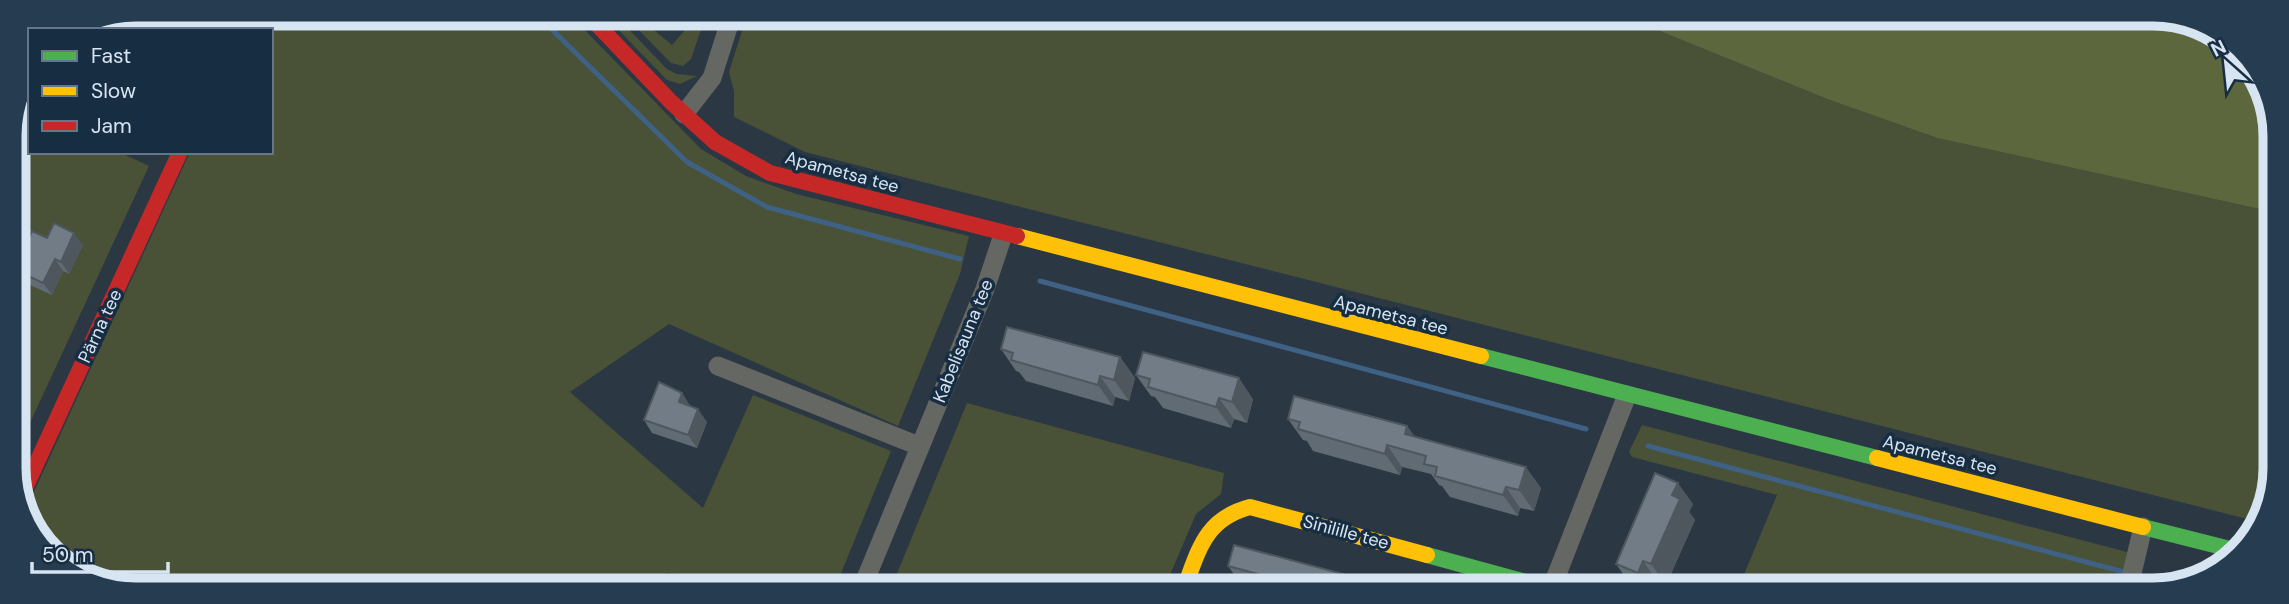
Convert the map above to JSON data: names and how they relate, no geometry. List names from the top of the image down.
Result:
{
  "streets": {
    "street": [
      "Apametsa tee",
      "Pärna tee",
      "Kabelisauna tee",
      "Sinilille tee"
    ]
  },
  "crossings": [
    ["Apametsa tee", "Kabelisauna tee"],
    ["Apametsa tee", "Sinilille tee"]
  ],
  "legend": ["Fast", "Slow", "Jam"],
  "scale_bar": "50 m",
  "north": "top left"
}
